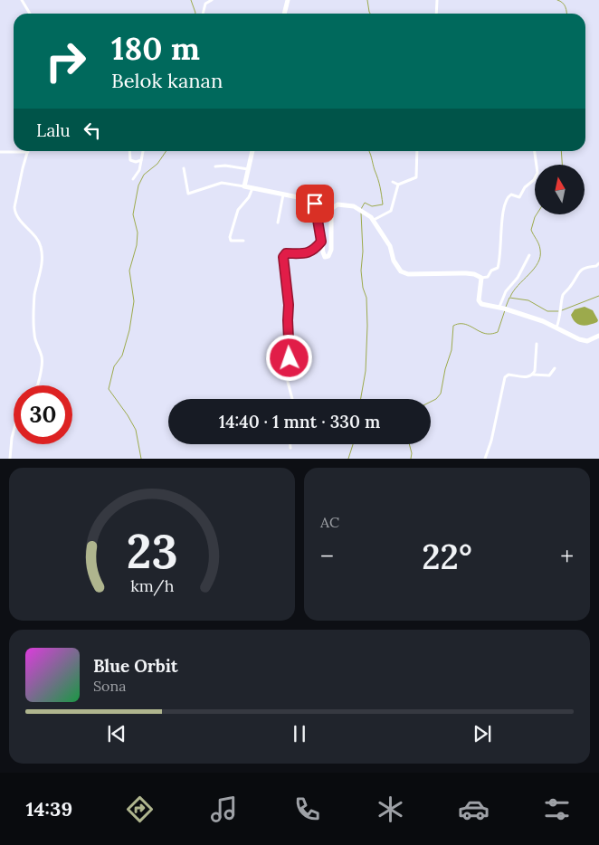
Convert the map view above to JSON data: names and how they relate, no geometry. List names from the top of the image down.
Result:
{
  "north": "top",
  "page": {
    "turn": ["180 m", "Belok kanan"],
    "then": "Lalu",
    "limit": "30",
    "trip": "14:40 · 1 mnt · 330 m",
    "tile": "AC",
    "heat": ["−", "22°", "+"],
    "song": ["Blue Orbit", "Sona"],
    "tabs": "14:39",
    "gauge": ["23", "km/h"]
  }
}
